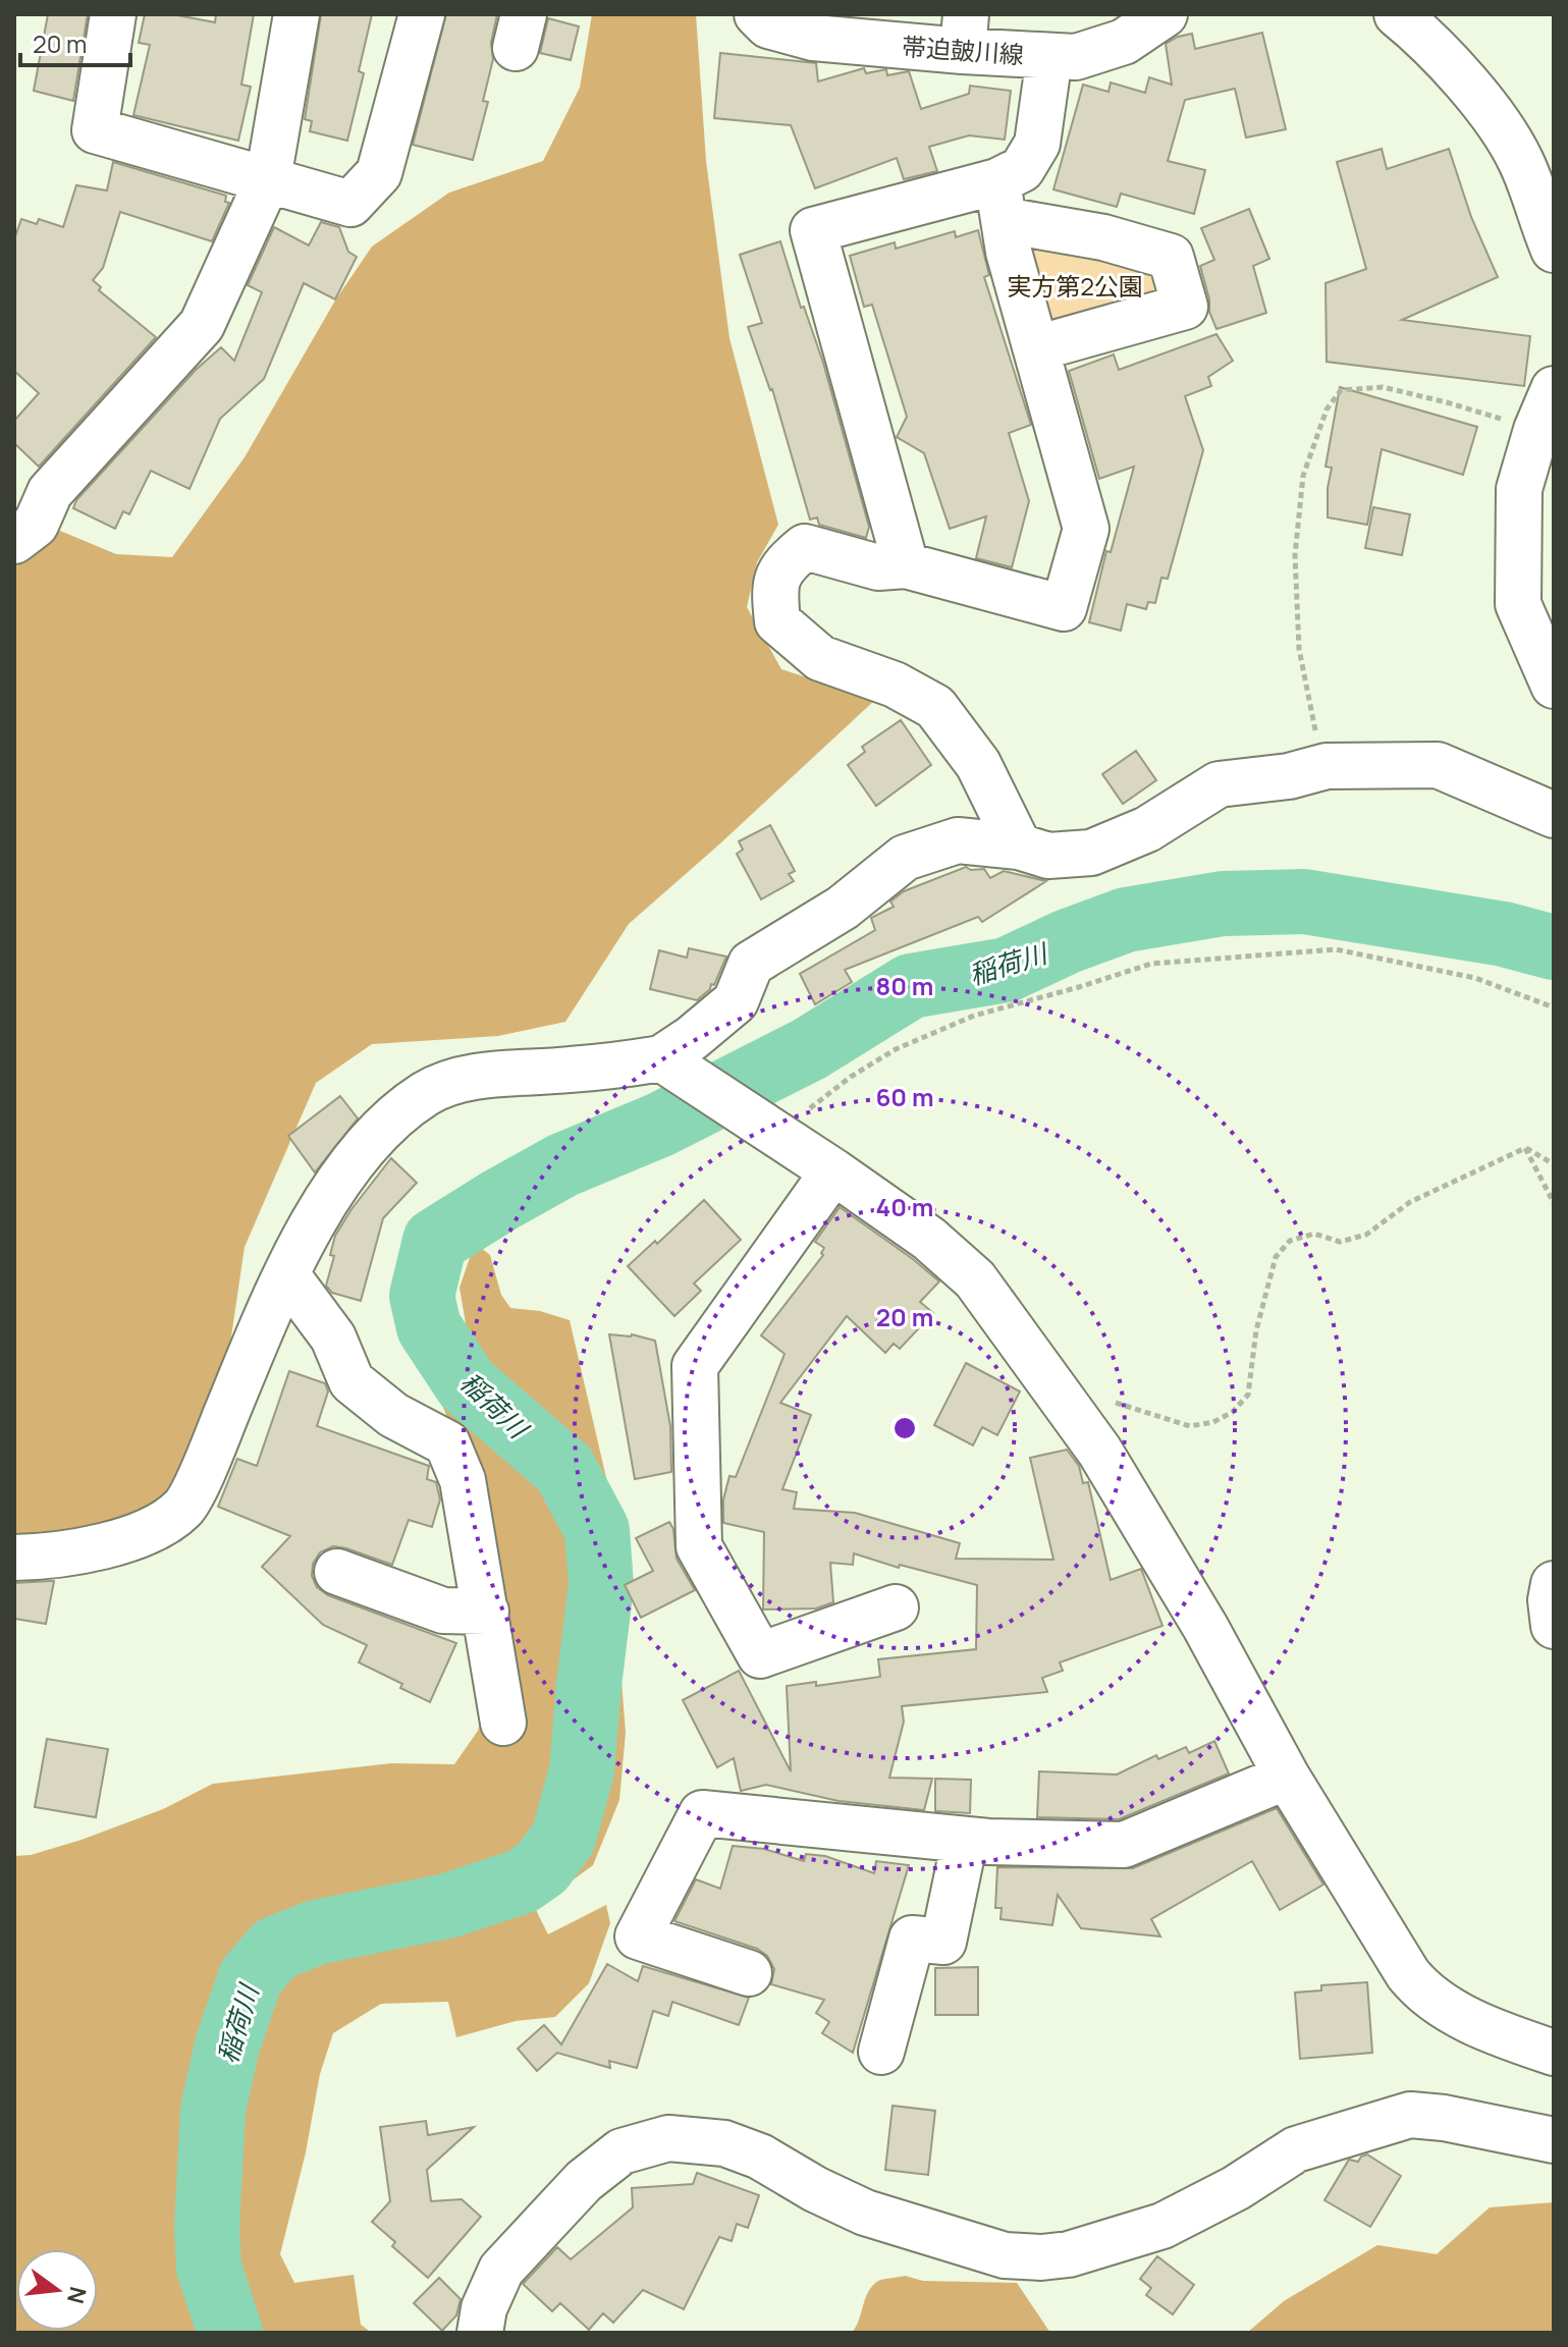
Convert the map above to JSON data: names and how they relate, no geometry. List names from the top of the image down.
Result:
{
  "streets": {
    "street": ["帯迫皷川線"]
  },
  "water": ["稲荷川"],
  "parks": ["実方第2公園"],
  "scale_bar": "20 m",
  "north": "right",
  "rings": [
    "80 m",
    "60 m",
    "40 m",
    "20 m"
  ]
}
